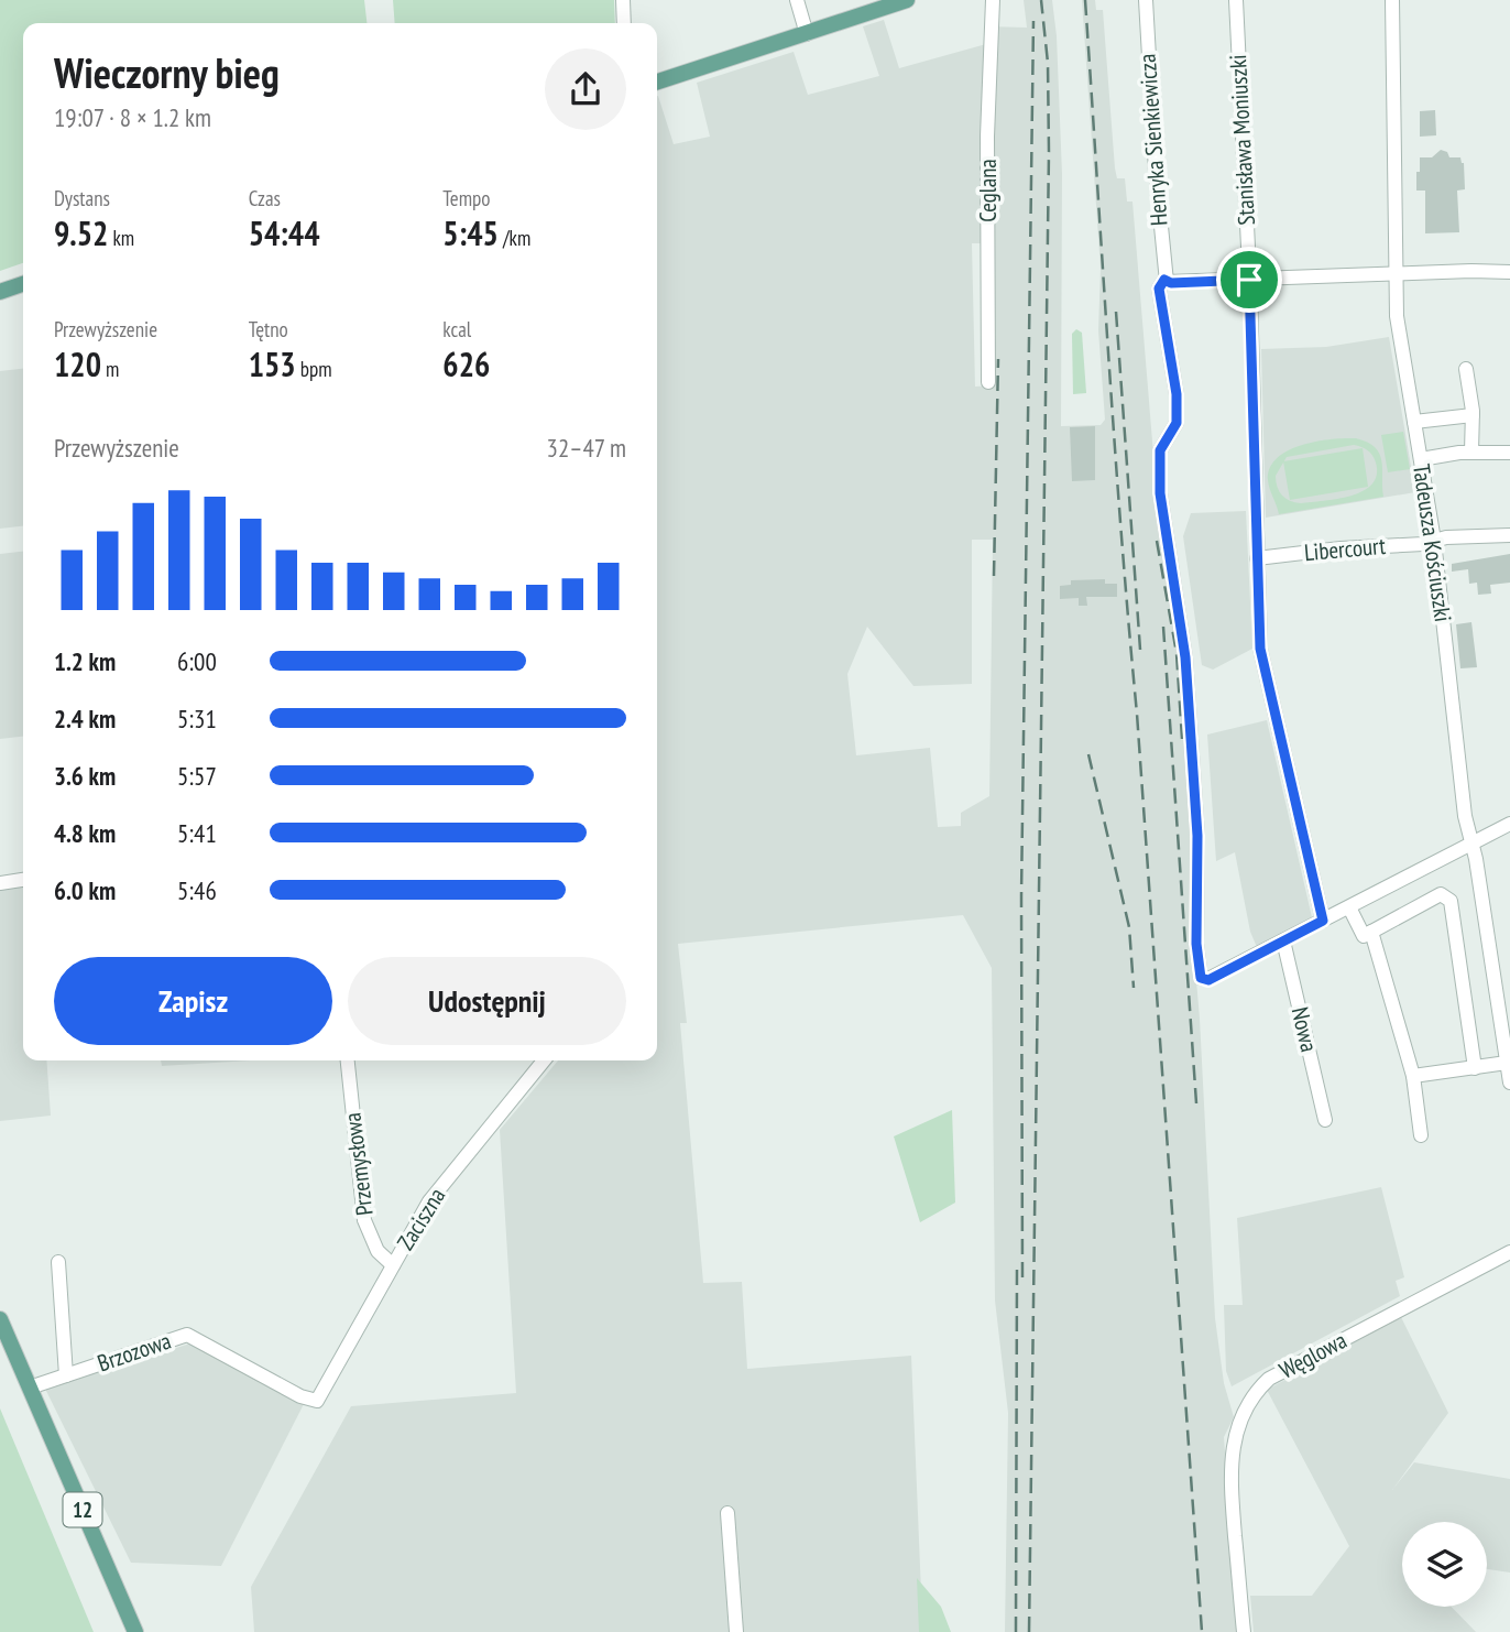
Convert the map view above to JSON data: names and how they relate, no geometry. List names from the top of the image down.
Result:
{
  "streets": {
    "main road": ["12"],
    "street": [
      "Henryka Sienkiewicza",
      "Stanisława Moniuszki",
      "Ceglana",
      "Tadeusza Kościuszki",
      "Libercourt",
      "Nowa",
      "Przemysłowa",
      "Zaciszna",
      "Brzozowa",
      "Węglowa"
    ]
  },
  "crossings": [
    ["Henryka Sienkiewicza", "Nowa"],
    ["Stanisława Moniuszki", "Libercourt"],
    ["Tadeusza Kościuszki", "Libercourt"],
    ["Przemysłowa", "Zaciszna"],
    ["Zaciszna", "Brzozowa"],
    ["Brzozowa", "12"]
  ],
  "page": {
    "heading": ["Wieczorny bieg", "19:07 · 8 × 1.2 km"],
    "stats": [
      ["Dystans", "9.52 km"],
      ["Czas", "54:44"],
      ["Tempo", "5:45 /km"],
      ["Przewyższenie", "120 m"],
      ["Tętno", "153 bpm"],
      ["kcal", "626"]
    ],
    "chart": ["Przewyższenie", "32–47 m"],
    "list": [
      {
        "name": "1.2 km",
        "note": "6:00"
      },
      {
        "name": "2.4 km",
        "note": "5:31"
      },
      {
        "name": "3.6 km",
        "note": "5:57"
      },
      {
        "name": "4.8 km",
        "note": "5:41"
      },
      {
        "name": "6.0 km",
        "note": "5:46"
      }
    ],
    "buttons": ["Zapisz", "Udostępnij"]
  }
}
